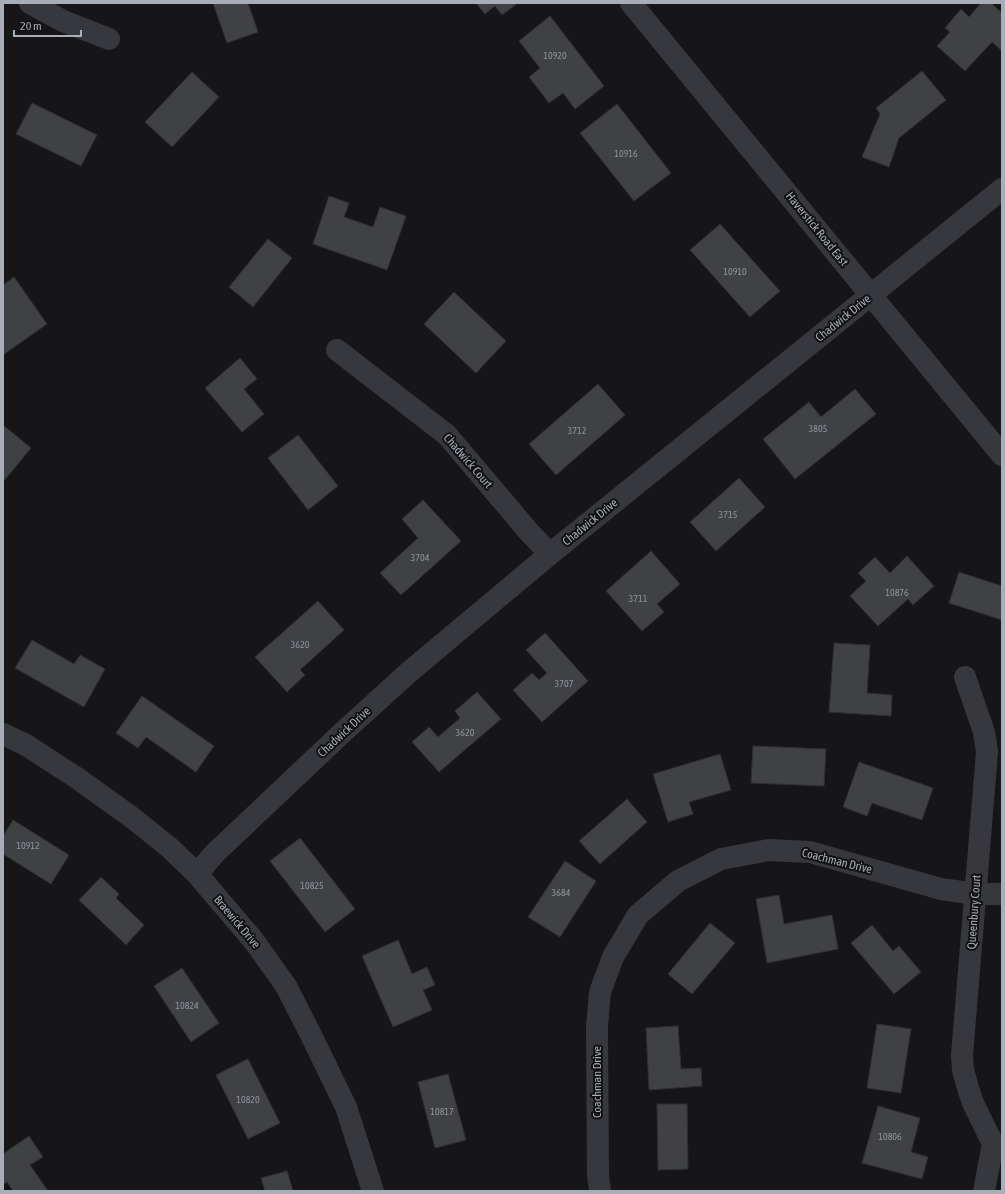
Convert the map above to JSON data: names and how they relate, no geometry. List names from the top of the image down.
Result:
{
  "streets": {
    "street": [
      "Haverstick Road East",
      "Chadwick Drive",
      "Chadwick Court",
      "Coachman Drive",
      "Queenbury Court",
      "Braewick Drive"
    ]
  },
  "crossings": [
    ["Haverstick Road East", "Chadwick Drive"],
    ["Chadwick Drive", "Chadwick Court"],
    ["Chadwick Drive", "Braewick Drive"],
    ["Coachman Drive", "Queenbury Court"]
  ],
  "house_numbers": [
    "10920",
    "10916",
    "10910",
    "3805",
    "3712",
    "3715",
    "3704",
    "10876",
    "3711",
    "3620",
    "3707",
    "3620",
    "10912",
    "10825",
    "3684",
    "10824",
    "10820",
    "10817",
    "10806"
  ],
  "scale_bar": "20 m"
}
